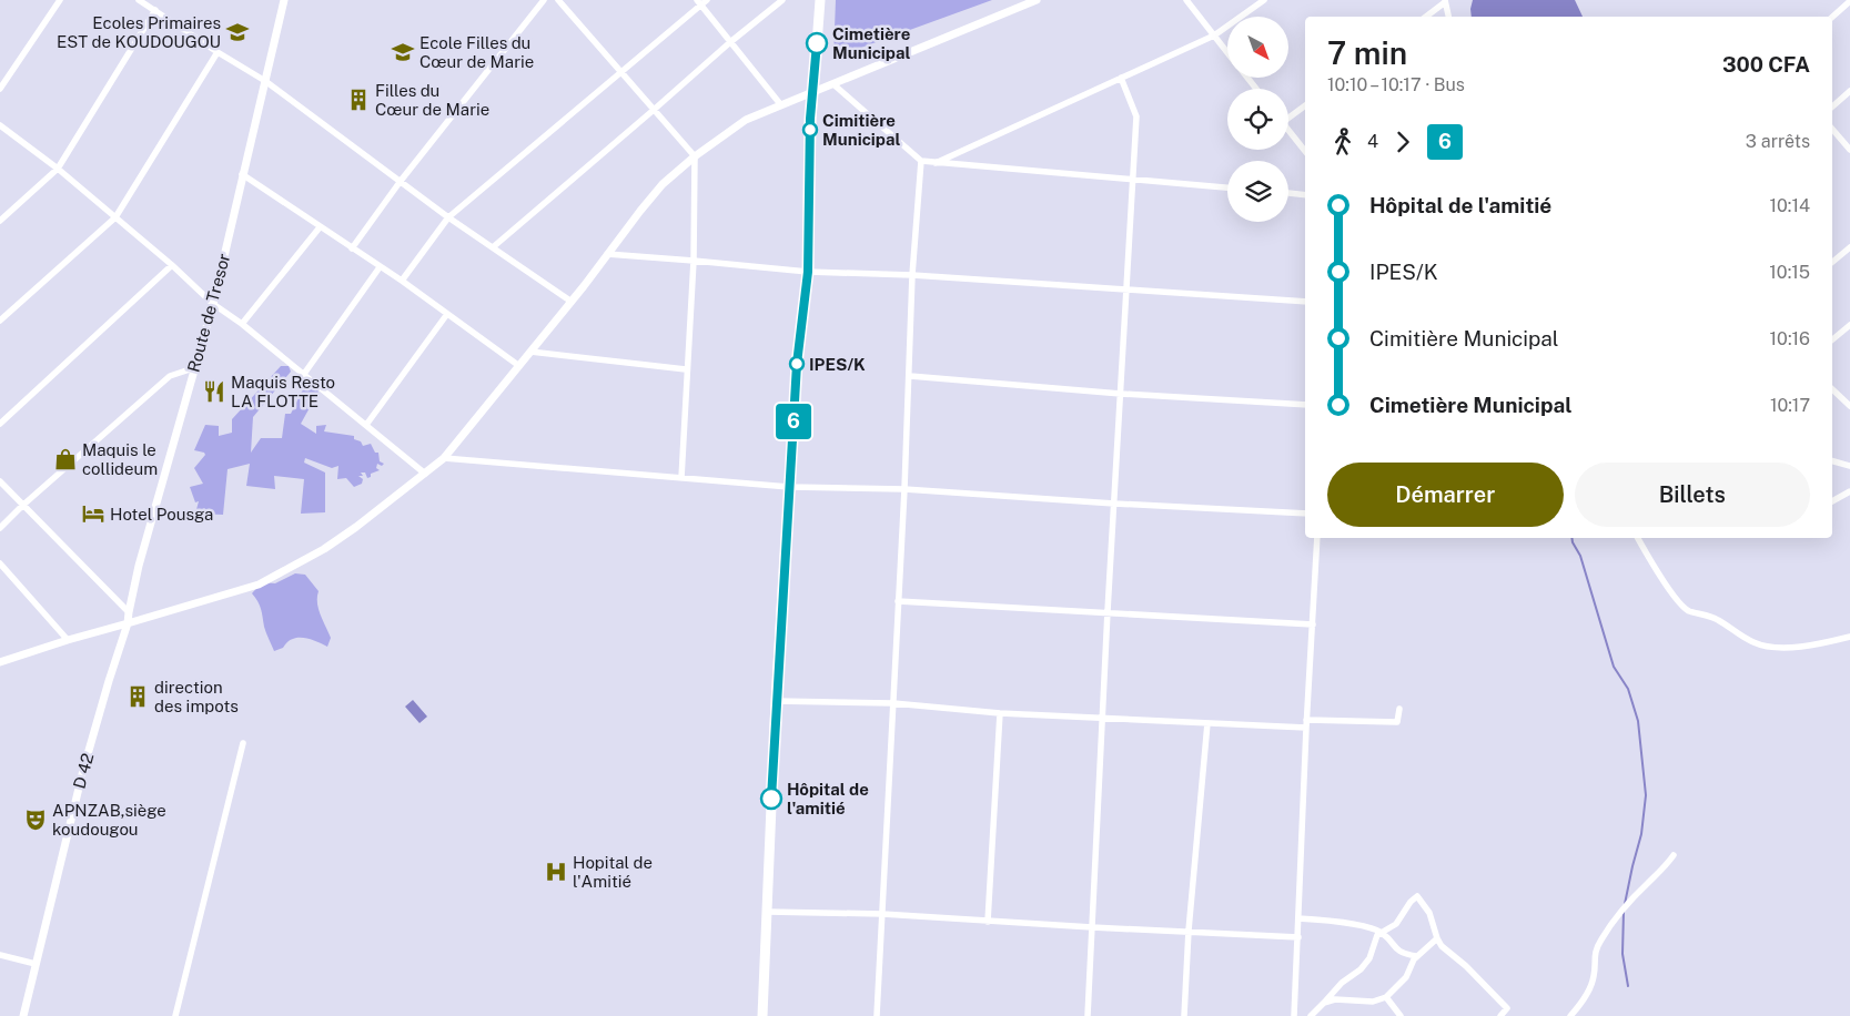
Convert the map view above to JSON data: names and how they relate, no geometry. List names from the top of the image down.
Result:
{
  "streets": {
    "street": ["Route de Tresor", "D 42"]
  },
  "crossings": [
    ["Route de Tresor", "D 42"]
  ],
  "places": {
    "school or university": ["Ecoles Primaires EST de KOUDOUGOU", "Ecole Filles du Cœur de Marie"],
    "other": [
      "Cimetière Municipal",
      "Cimitière Municipal",
      "IPES/K",
      "Hôpital de l'amitié"
    ],
    "building": ["Filles du Cœur de Marie", "direction des impots"],
    "restaurant": ["Maquis Resto LA FLOTTE"],
    "shop": ["Maquis le collideum"],
    "hotel": ["Hotel Pousga"],
    "theatre": ["APNZAB,siège koudougou"],
    "hospital": ["Hopital de l'Amitié"]
  },
  "lines": ["bus line 6"],
  "north": "bottom right",
  "page": {
    "on_map": "6",
    "heading": ["7 min", "10:10 – 10:17 · Bus", "300 CFA"],
    "legs": ["4", "6", "3 arrêts"],
    "list": [
      {
        "name": "Hôpital de l'amitié",
        "value": "10:14"
      },
      {
        "name": "IPES/K",
        "value": "10:15"
      },
      {
        "name": "Cimitière Municipal",
        "value": "10:16"
      },
      {
        "name": "Cimetière Municipal",
        "value": "10:17"
      }
    ],
    "buttons": ["Démarrer", "Billets"]
  }
}
